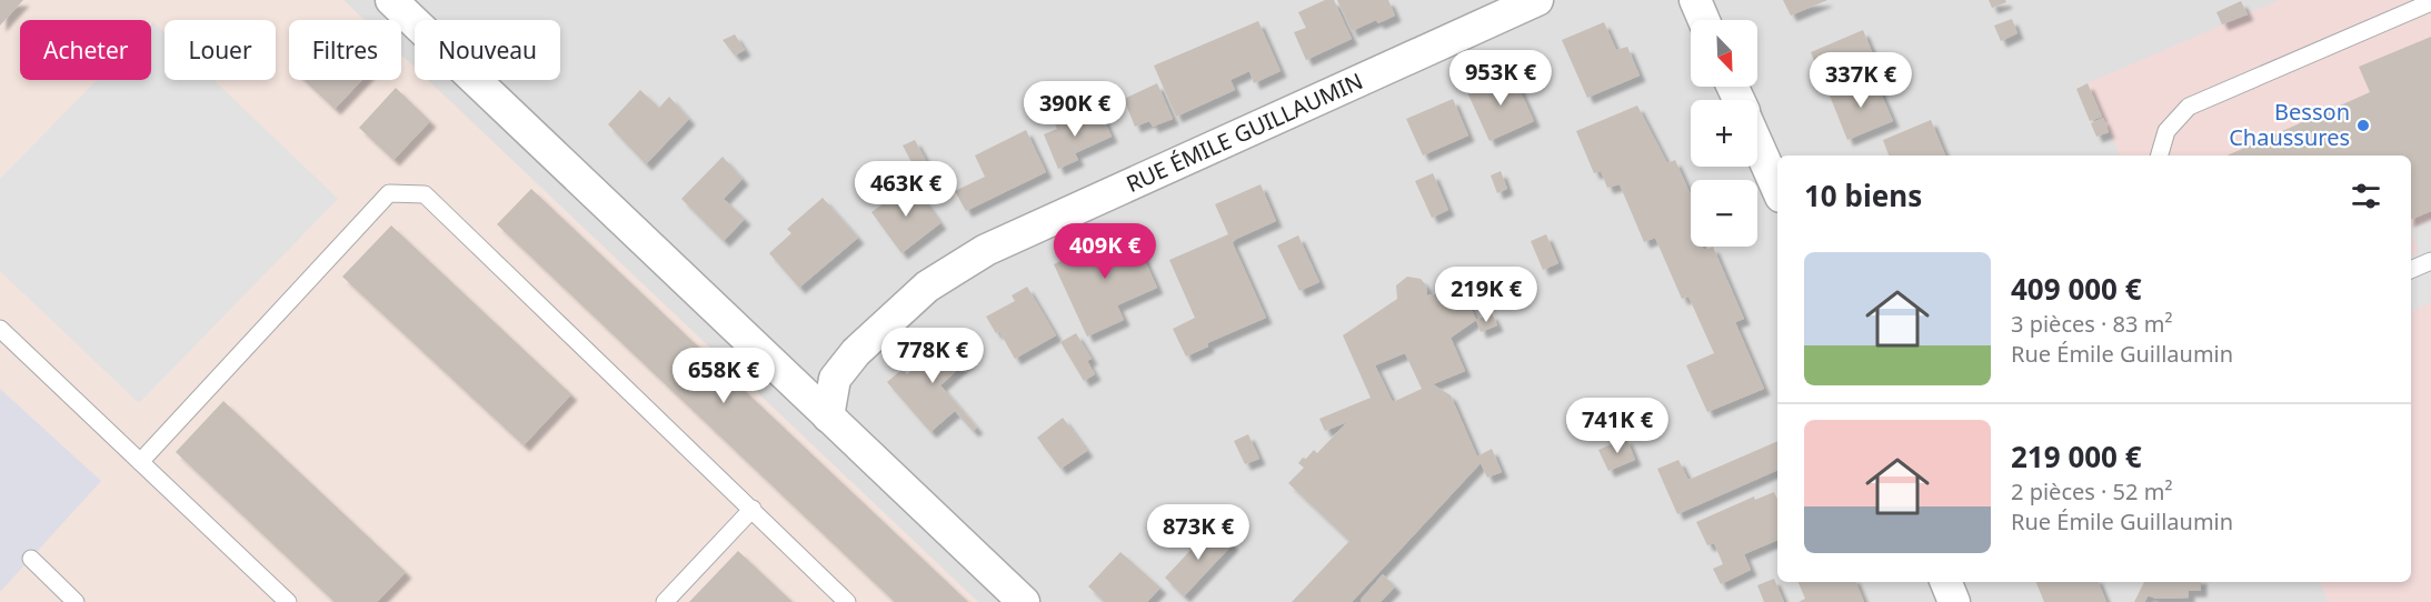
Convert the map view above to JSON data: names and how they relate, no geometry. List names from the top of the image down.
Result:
{
  "streets": {
    "street": ["RUE ÉMILE GUILLAUMIN"]
  },
  "places": ["Besson Chaussures"],
  "north": "bottom right",
  "page": {
    "map_buttons": ["+", "−"],
    "chip": [
      "Acheter",
      "Louer",
      "Filtres",
      "Nouveau"
    ],
    "price": [
      "953K €",
      "337K €",
      "390K €",
      "463K €",
      "409K €",
      "219K €",
      "778K €",
      "658K €",
      "741K €",
      "873K €"
    ],
    "heading": "10 biens",
    "list": [
      {
        "name": "409 000 €",
        "note": "3 pièces · 83 m² · Rue Émile Guillaumin"
      },
      {
        "name": "219 000 €",
        "note": "2 pièces · 52 m² · Rue Émile Guillaumin"
      }
    ]
  }
}
